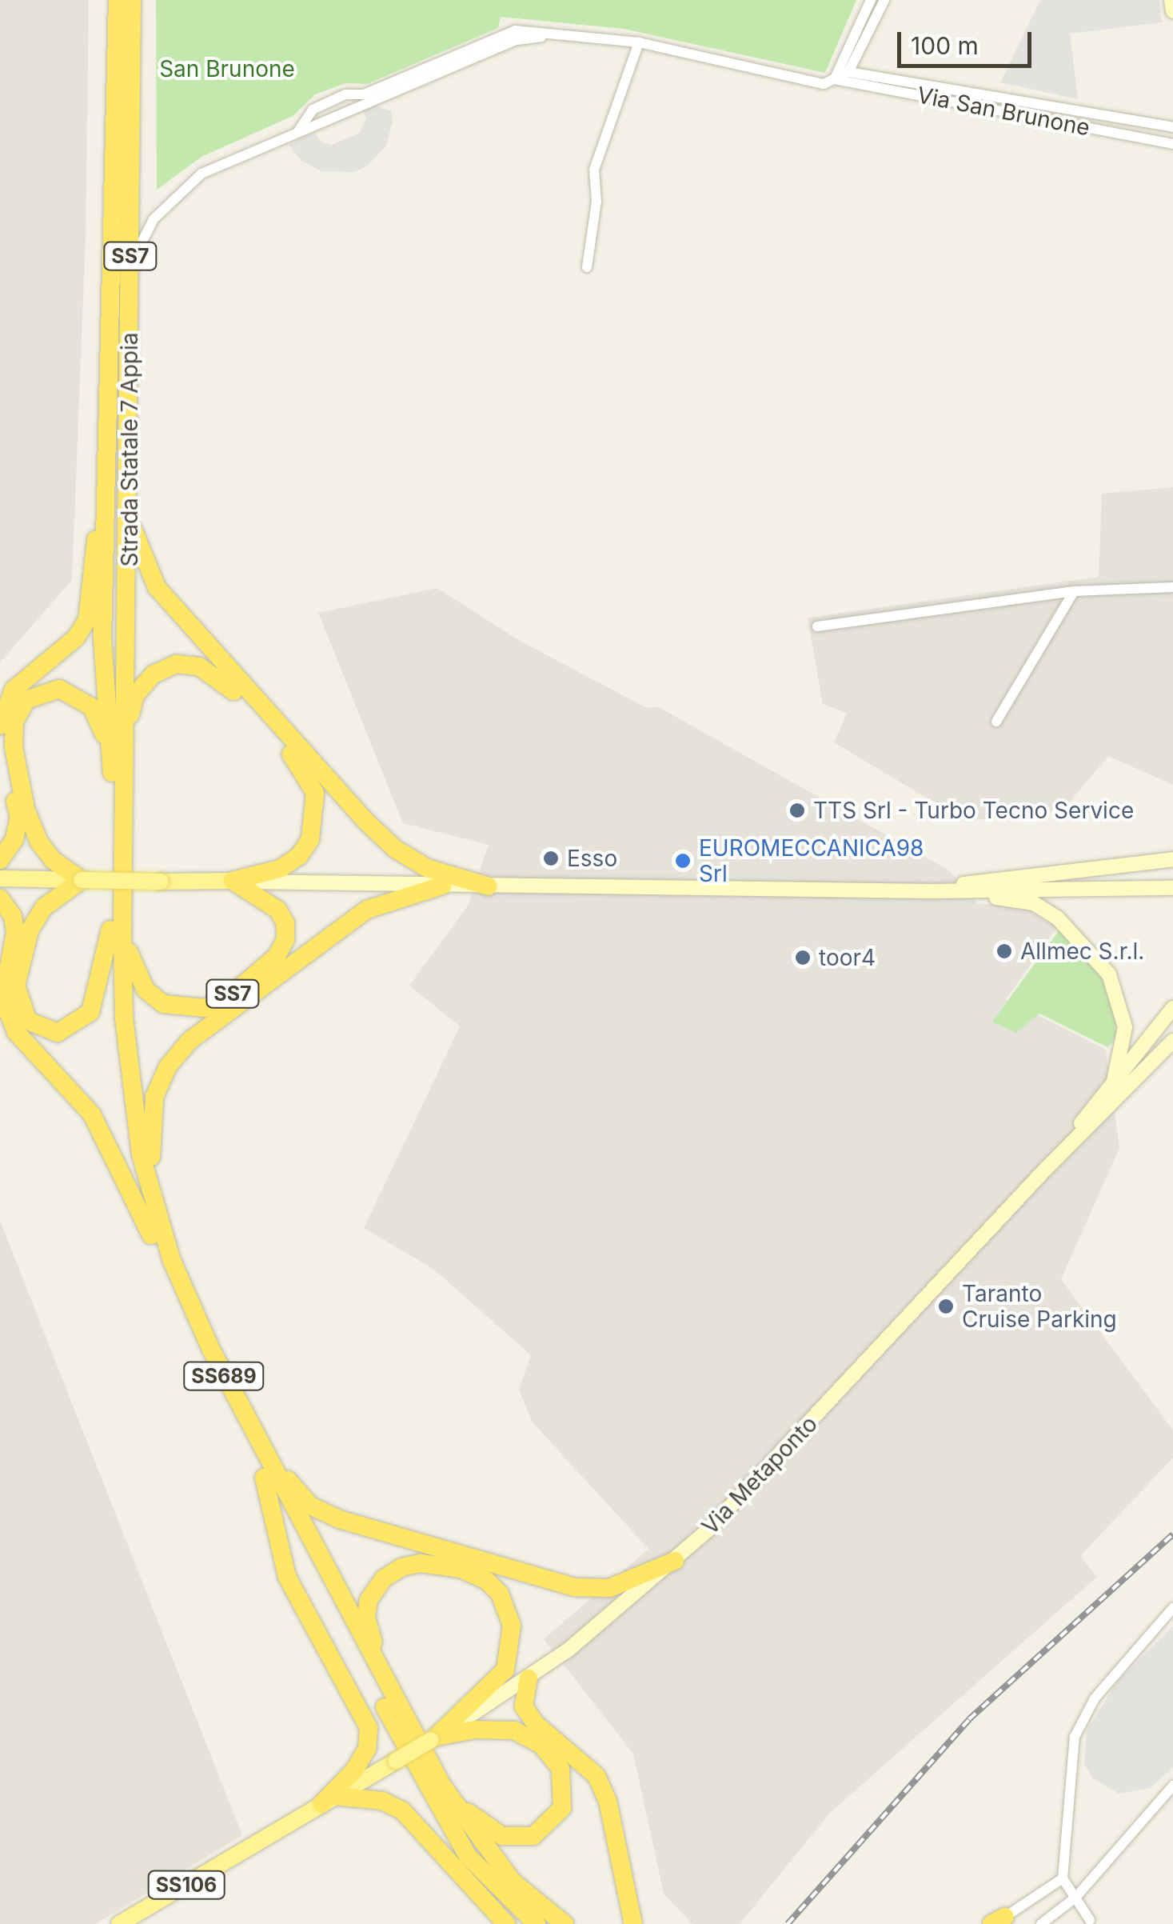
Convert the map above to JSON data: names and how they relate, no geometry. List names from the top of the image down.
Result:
{
  "streets": {
    "highway": ["SS7", "Strada Statale 7 Appia", "SS689"],
    "main road": ["Via Metaponto", "SS106"],
    "street": ["Via San Brunone"]
  },
  "crossings": [
    ["Via San Brunone", "Strada Statale 7 Appia"],
    ["SS7", "SS689"],
    ["Strada Statale 7 Appia", "SS689"],
    ["Via Metaponto", "SS106"]
  ],
  "parks": ["San Brunone"],
  "places": [
    "TTS Srl - Turbo Tecno Service",
    "Esso",
    "EUROMECCANICA98 Srl",
    "Allmec S.r.l.",
    "toor4",
    "Taranto Cruise Parking"
  ],
  "scale_bar": "100 m"
}
